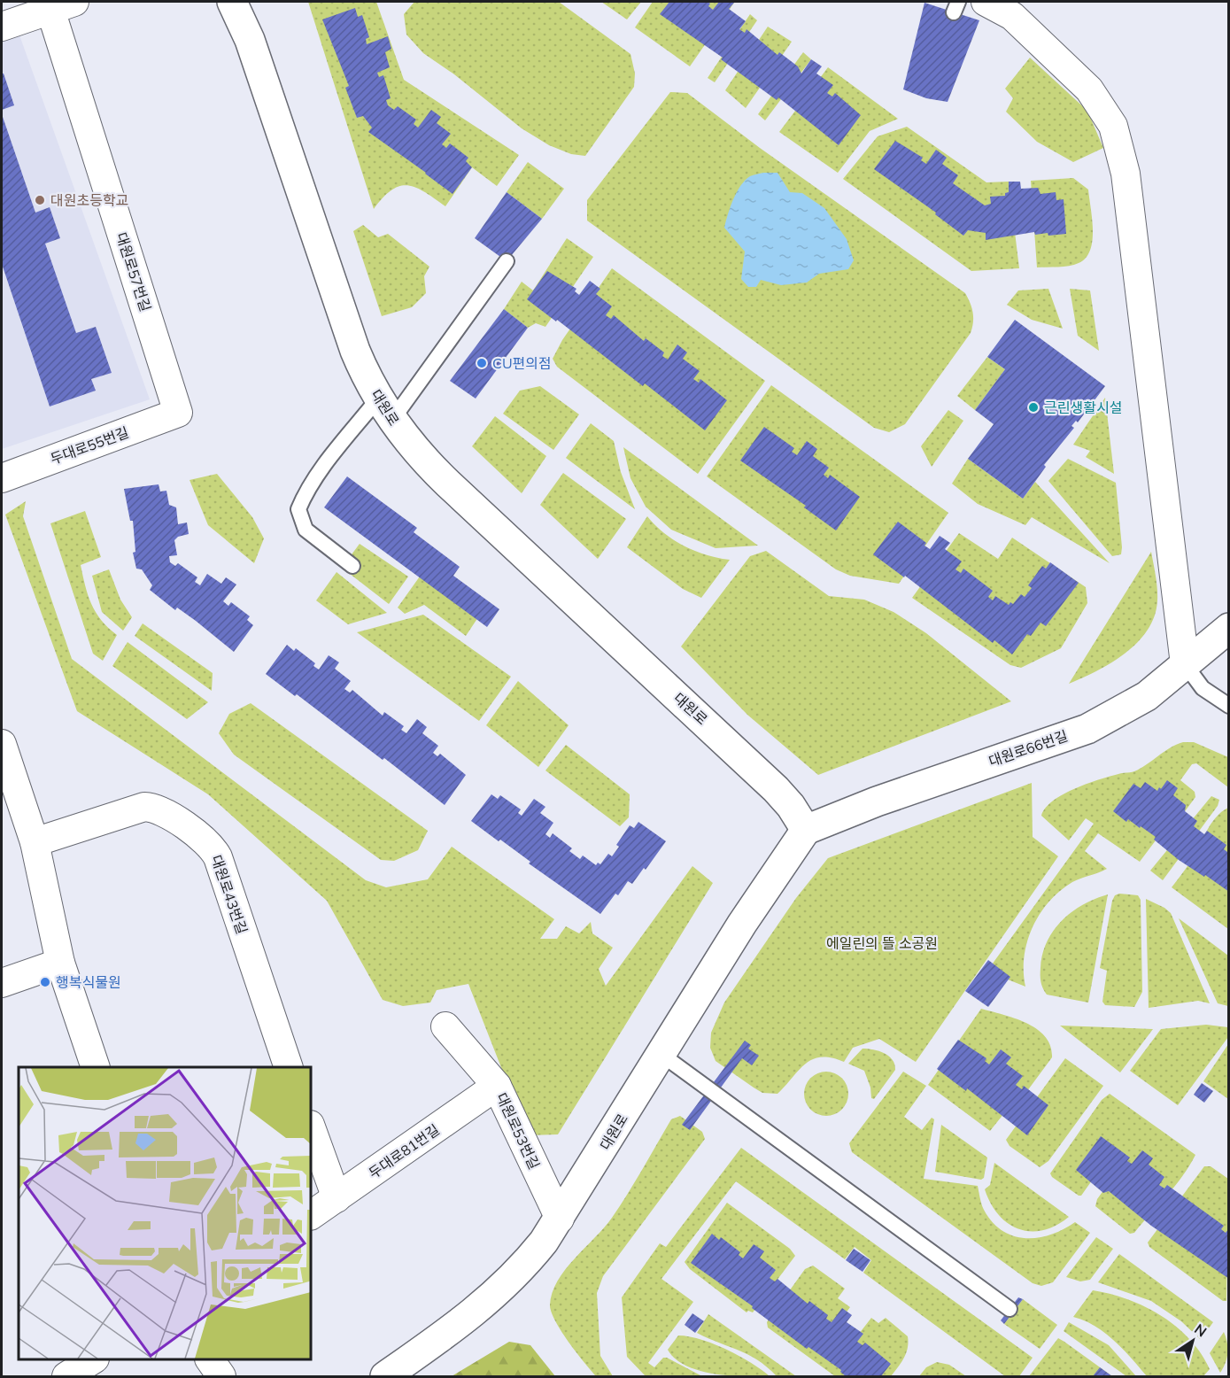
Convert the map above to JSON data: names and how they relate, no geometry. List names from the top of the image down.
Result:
{
  "streets": {
    "street": [
      "대원로57번길",
      "대원로",
      "두대로55번길",
      "대원로66번길",
      "대원로43번길",
      "대원로53번길",
      "두대로81번길"
    ]
  },
  "crossings": [
    ["대원로57번길", "두대로55번길"],
    ["대원로", "대원로66번길"],
    ["대원로", "대원로53번길"],
    ["대원로53번길", "두대로81번길"]
  ],
  "parks": ["에일린의 뜰 소공원"],
  "places": [
    "대원초등학교",
    "CU편의점",
    "근린생활시설",
    "행복식물원"
  ],
  "north": "top right"
}
